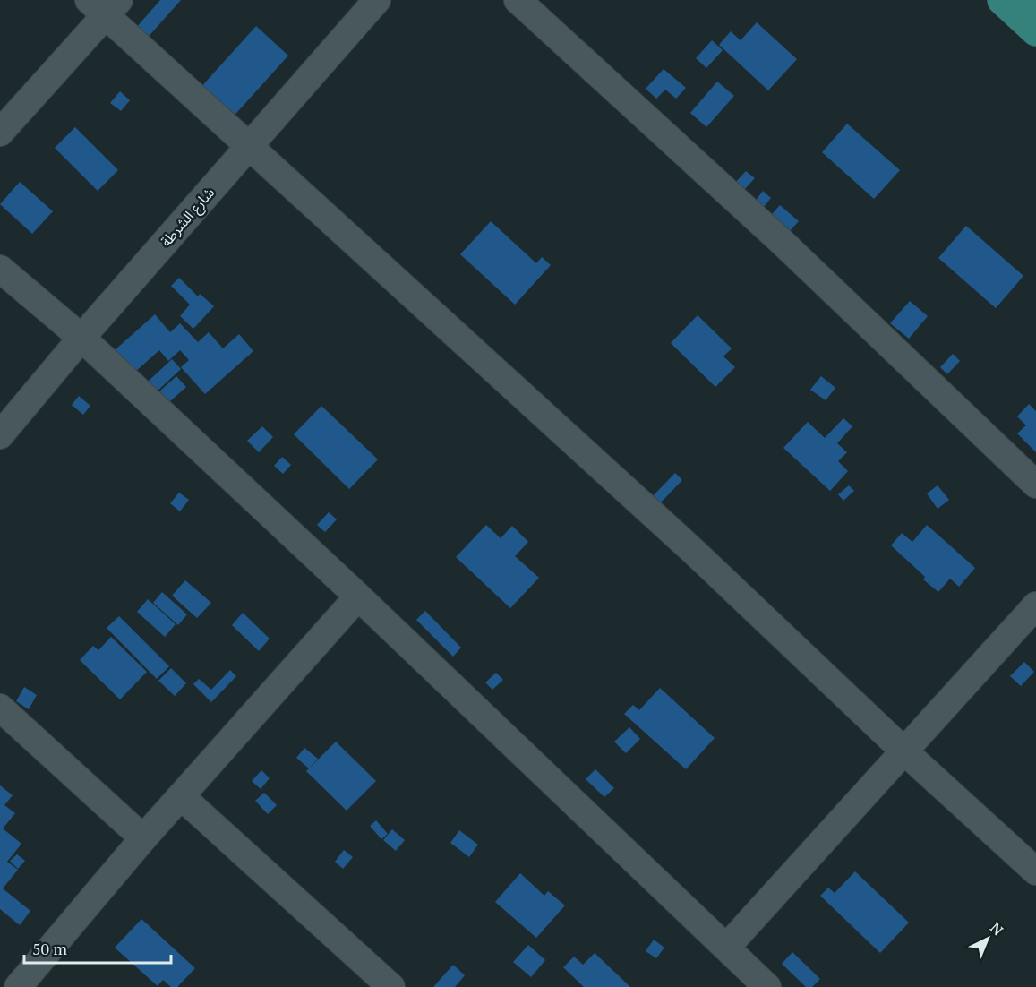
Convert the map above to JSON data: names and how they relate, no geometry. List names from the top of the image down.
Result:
{
  "streets": {
    "street": ["شارع الشرطة"]
  },
  "scale_bar": "50 m",
  "north": "top right"
}
